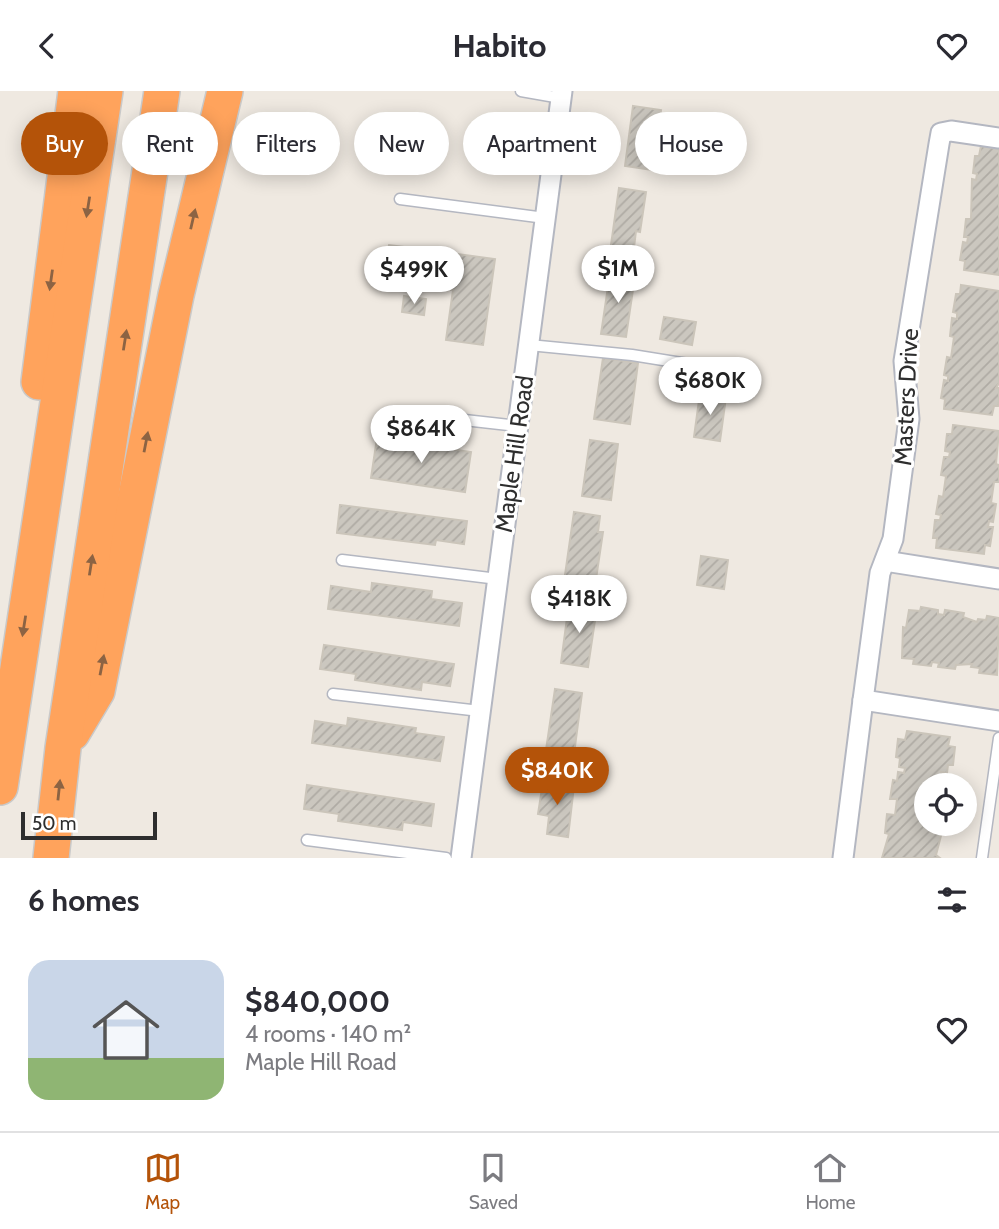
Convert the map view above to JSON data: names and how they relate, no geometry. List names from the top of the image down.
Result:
{
  "streets": {
    "street": ["Masters Drive", "Maple Hill Road"]
  },
  "scale_bar": "50 m",
  "page": {
    "header": "Habito",
    "chip": [
      "Buy",
      "Rent",
      "Filters",
      "New",
      "Apartment",
      "House"
    ],
    "price": [
      "$1M",
      "$499K",
      "$680K",
      "$864K",
      "$418K",
      "$840K"
    ],
    "scale": "50 m",
    "heading": "6 homes",
    "list": [
      {
        "name": "$840,000",
        "note": "4 rooms · 140 m² · Maple Hill Road"
      }
    ],
    "tabs": ["Map", "Saved", "Home"]
  }
}
